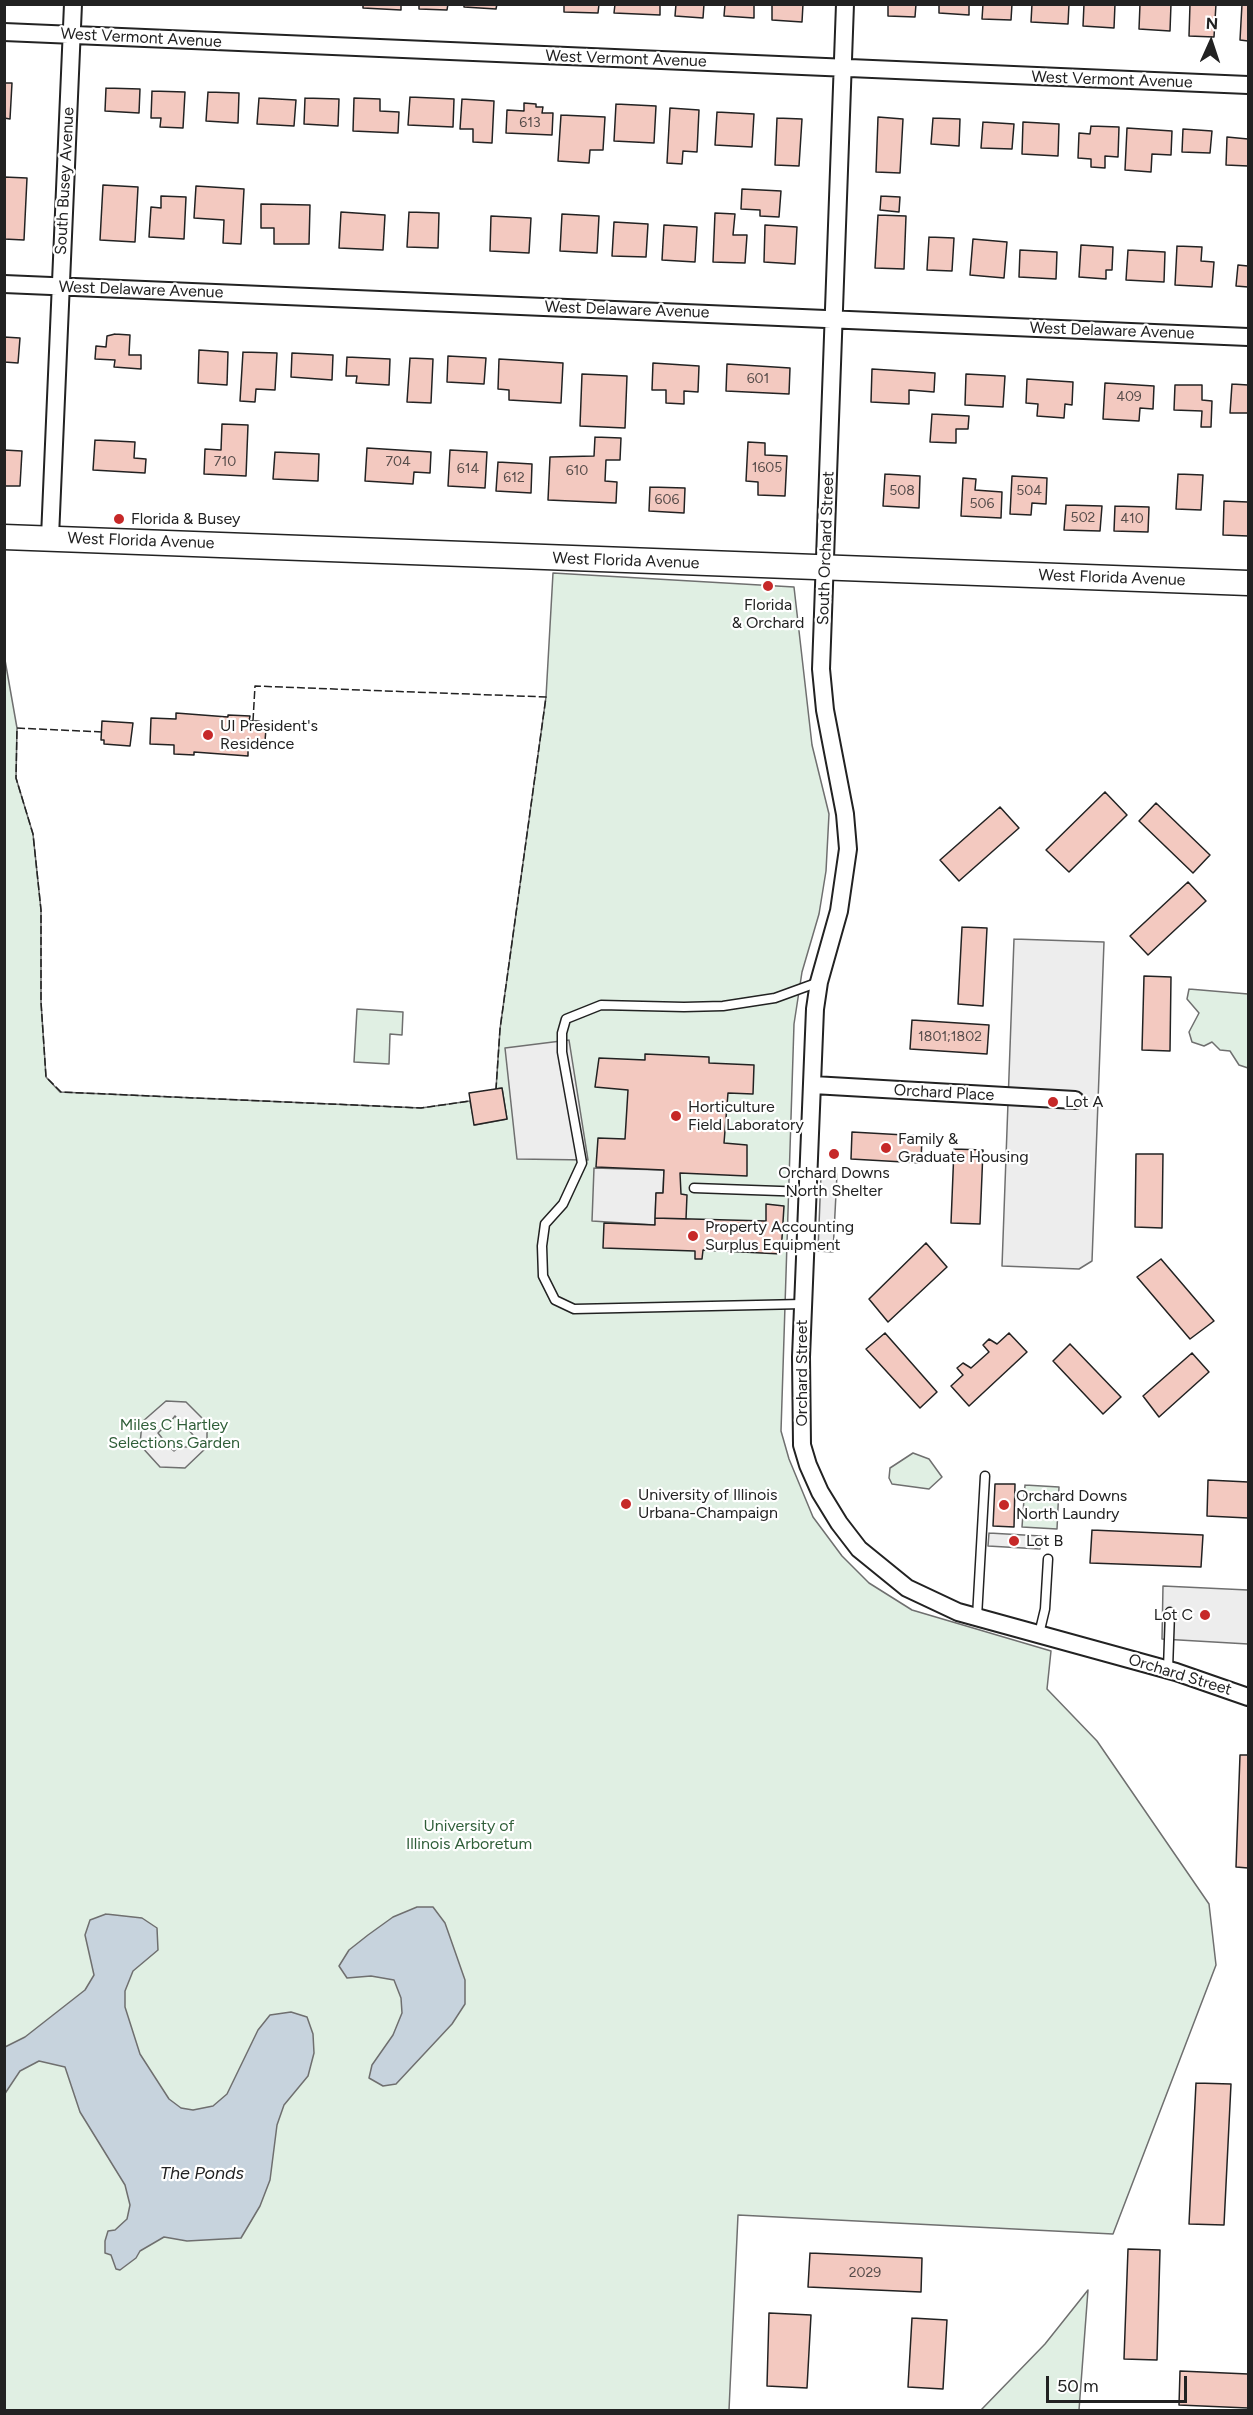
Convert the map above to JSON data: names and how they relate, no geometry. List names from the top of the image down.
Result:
{
  "streets": {
    "main road": ["West Florida Avenue"],
    "street": [
      "West Vermont Avenue",
      "South Busey Avenue",
      "West Delaware Avenue",
      "South Orchard Street",
      "Orchard Place",
      "Orchard Street"
    ]
  },
  "crossings": [
    ["West Vermont Avenue", "South Busey Avenue"],
    ["West Vermont Avenue", "South Orchard Street"],
    ["South Busey Avenue", "West Delaware Avenue"],
    ["South Busey Avenue", "West Florida Avenue"],
    ["West Delaware Avenue", "South Orchard Street"],
    ["West Florida Avenue", "South Orchard Street"],
    ["South Orchard Street", "Orchard Place"],
    ["South Orchard Street", "Orchard Street"],
    ["Orchard Place", "Orchard Street"]
  ],
  "water": ["The Ponds"],
  "parks": ["Miles C Hartley Selections Garden", "University of Illinois Arboretum"],
  "places": [
    "Florida & Busey",
    "Florida & Orchard",
    "UI President's Residence",
    "Lot A",
    "Horticulture Field Laboratory",
    "Family & Graduate Housing",
    "Orchard Downs North Shelter",
    "Property Accounting Surplus Equipment",
    "University of Illinois Urbana-Champaign",
    "Orchard Downs North Laundry",
    "Lot B",
    "Lot C"
  ],
  "house_numbers": [
    "613",
    "601",
    "409",
    "710",
    "704",
    "1605",
    "614",
    "610",
    "612",
    "508",
    "504",
    "606",
    "506",
    "502",
    "410",
    "1801;1802",
    "2029"
  ],
  "scale_bar": "50 m",
  "north": "top"
}
